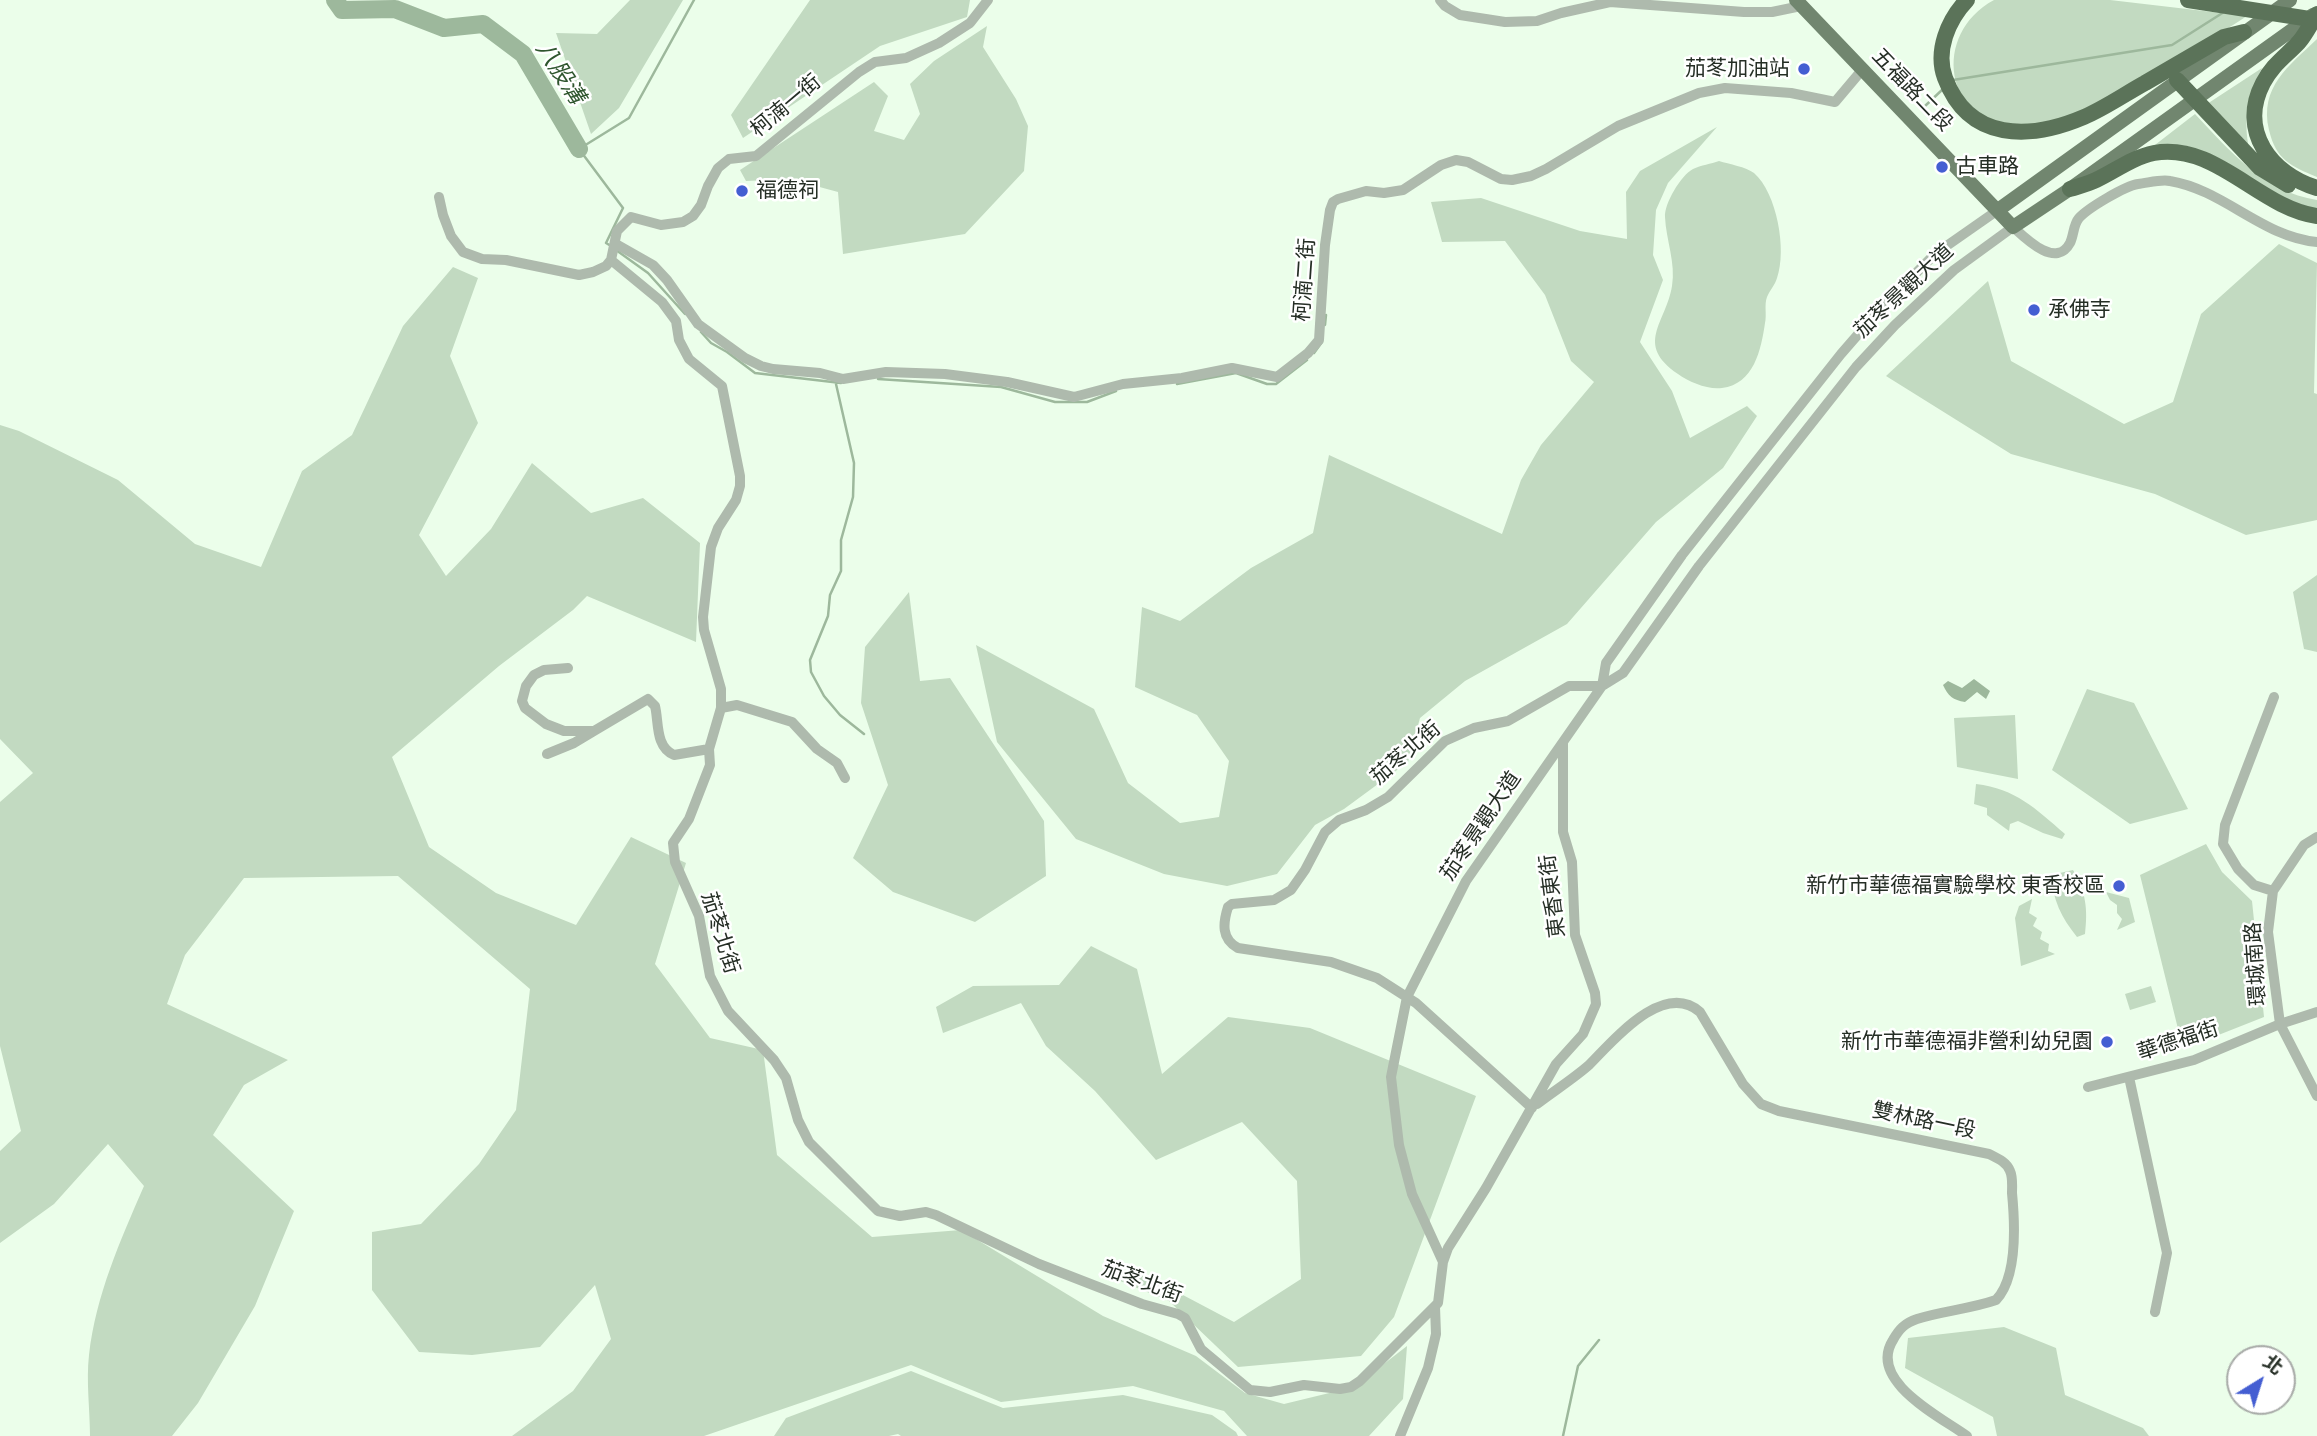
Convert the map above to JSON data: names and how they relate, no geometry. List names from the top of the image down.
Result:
{
  "streets": {
    "main road": ["五福路二段", "茄苳景觀大道"],
    "street": [
      "柯湳一街",
      "柯湳二街",
      "茄苳北街",
      "東香東街",
      "環城南路",
      "華德福街",
      "雙林路一段"
    ]
  },
  "crossings": [
    ["五福路二段", "柯湳二街"],
    ["五福路二段", "茄苳景觀大道"],
    ["柯湳一街", "柯湳二街"],
    ["柯湳一街", "茄苳北街"],
    ["茄苳景觀大道", "茄苳北街"],
    ["茄苳景觀大道", "東香東街"],
    ["茄苳北街", "東香東街"],
    ["茄苳北街", "雙林路一段"],
    ["東香東街", "雙林路一段"],
    ["環城南路", "華德福街"]
  ],
  "water": ["八股溝"],
  "places": [
    "茄苳加油站",
    "古車路",
    "福德祠",
    "承佛寺",
    "新竹市華德福實驗學校 東香校區",
    "新竹市華德福非營利幼兒園"
  ],
  "north": "top right"
}
